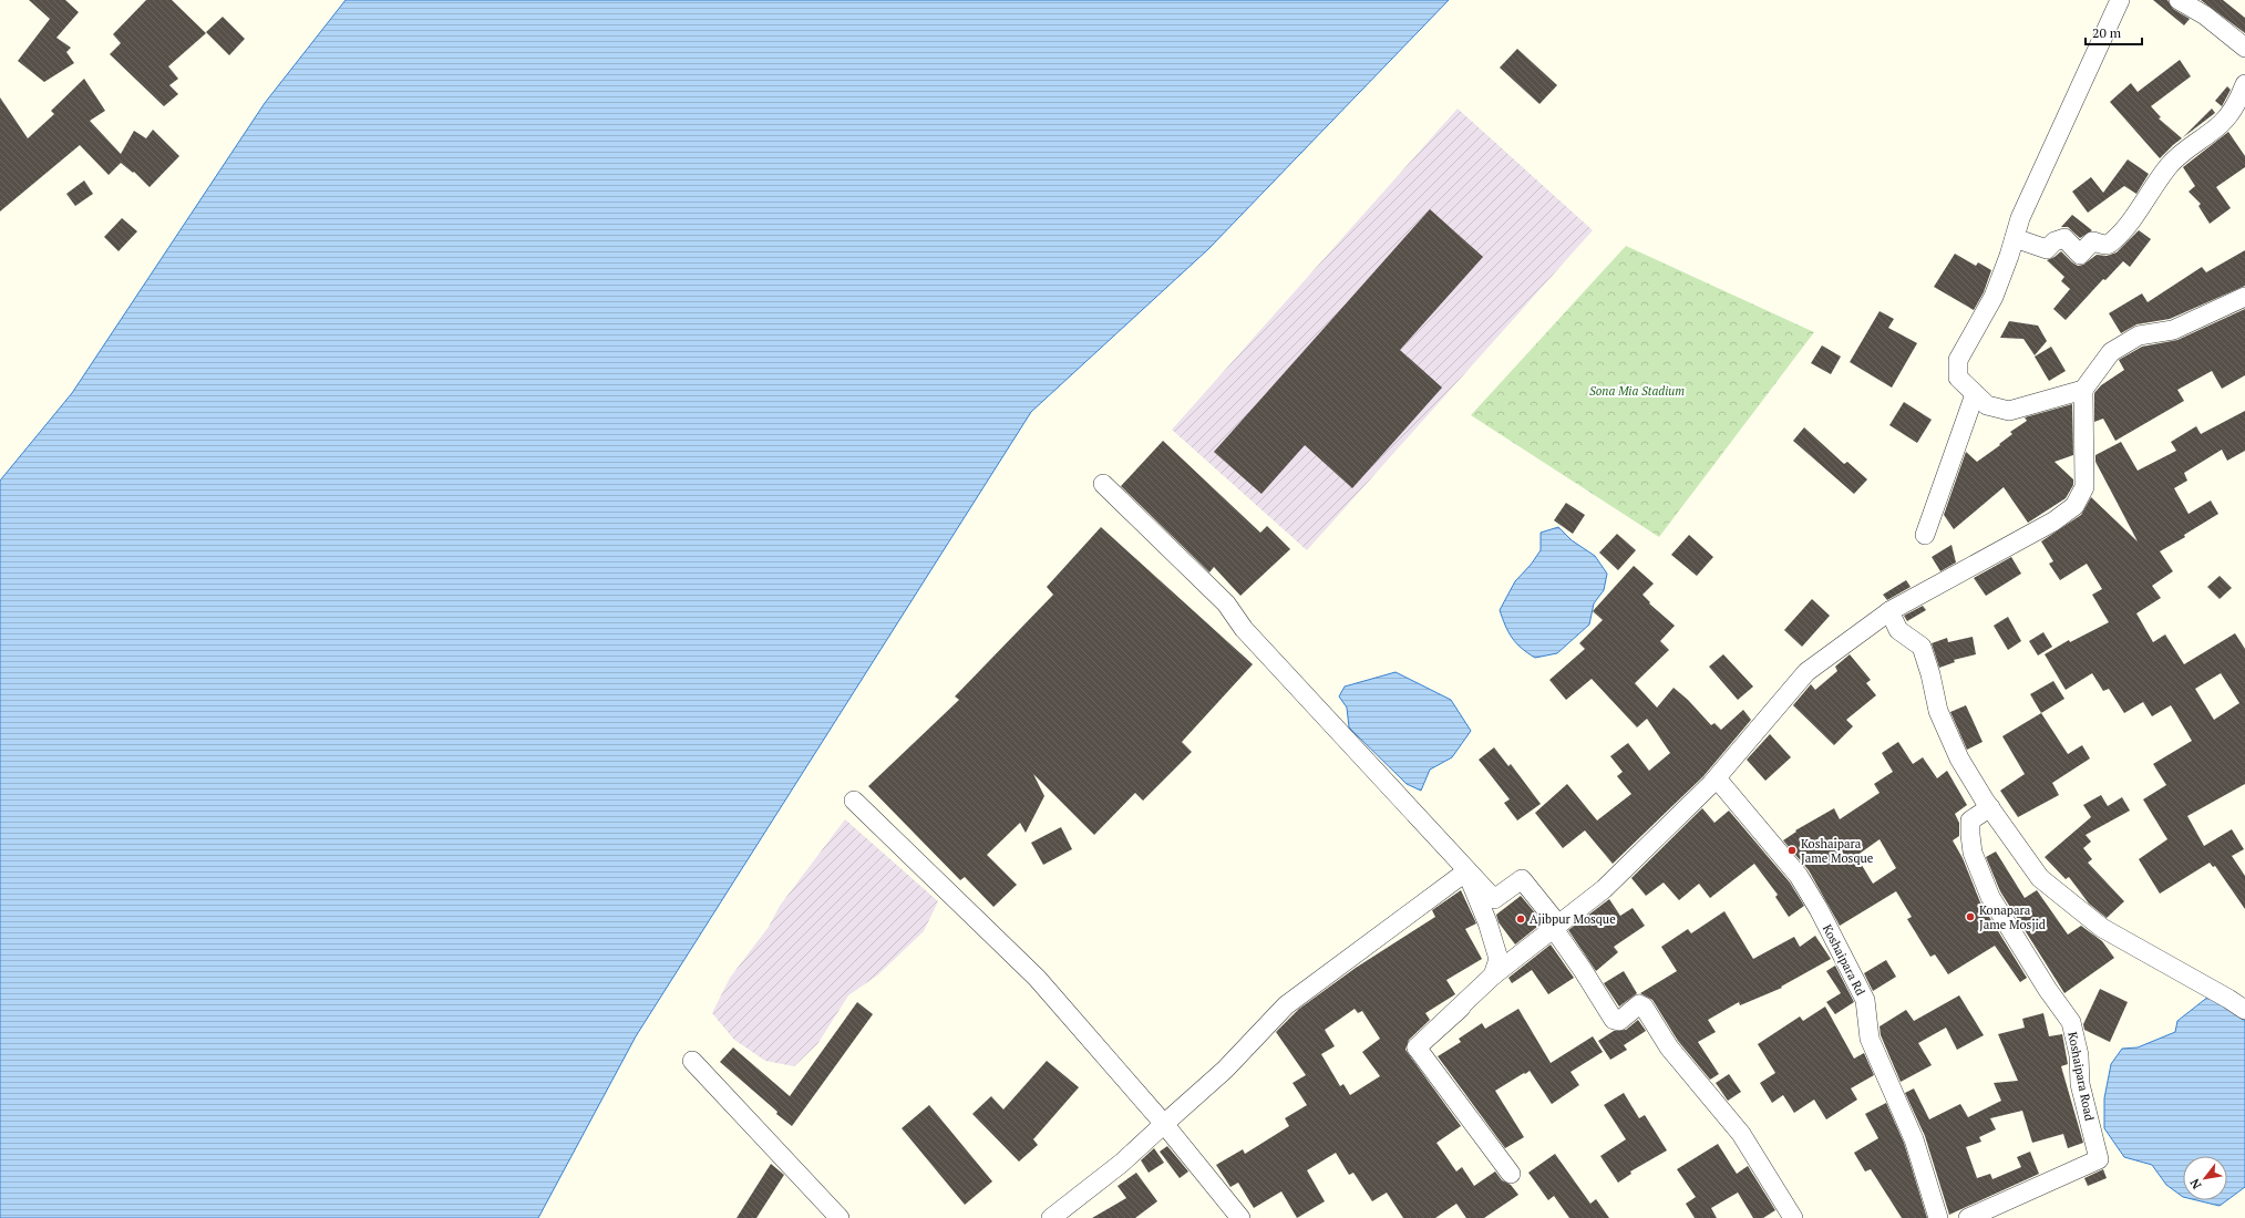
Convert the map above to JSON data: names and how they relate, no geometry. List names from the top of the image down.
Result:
{
  "streets": {
    "street": ["Koshaipara Rd", "Koshaipara Road"]
  },
  "parks": ["Sona Mia Stadium"],
  "places": ["Koshaipara Jame Mosque", "Konapara Jame Mosjid", "Ajibpur Mosque"],
  "scale_bar": "20 m",
  "north": "bottom left"
}
